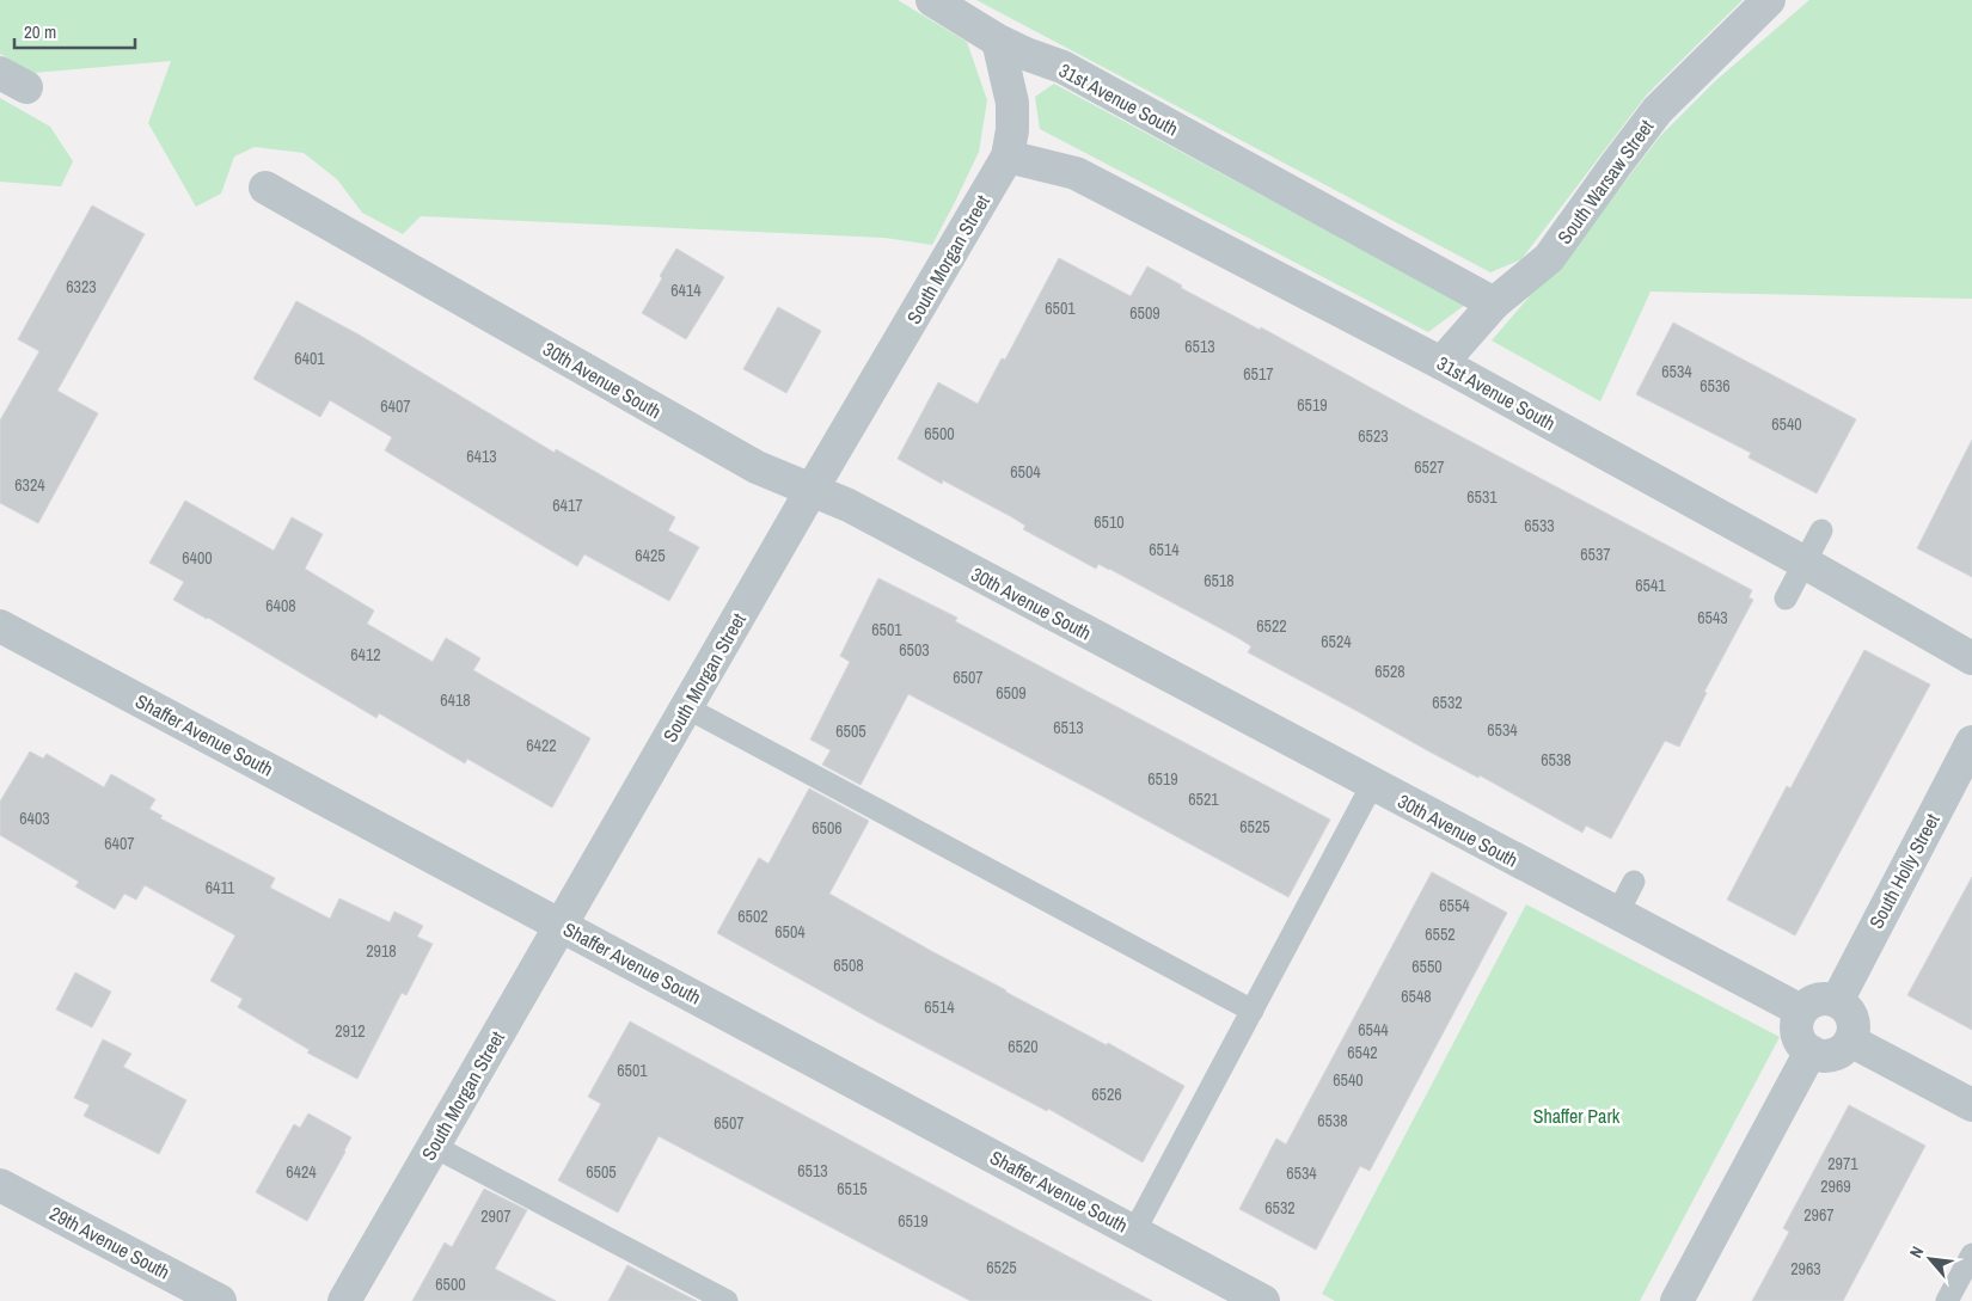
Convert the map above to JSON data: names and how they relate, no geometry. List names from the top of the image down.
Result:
{
  "streets": {
    "street": [
      "31st Avenue South",
      "South Warsaw Street",
      "South Morgan Street",
      "30th Avenue South",
      "Shaffer Avenue South",
      "South Holly Street",
      "29th Avenue South"
    ]
  },
  "crossings": [
    ["31st Avenue South", "South Warsaw Street"],
    ["31st Avenue South", "South Morgan Street"],
    ["South Morgan Street", "30th Avenue South"],
    ["South Morgan Street", "Shaffer Avenue South"],
    ["30th Avenue South", "South Holly Street"]
  ],
  "parks": ["Shaffer Park"],
  "house_numbers": [
    "6323",
    "6414",
    "6501",
    "6509",
    "6513",
    "6401",
    "6534",
    "6517",
    "6536",
    "6519",
    "6407",
    "6540",
    "6500",
    "6523",
    "6413",
    "6527",
    "6504",
    "6324",
    "6531",
    "6417",
    "6510",
    "6533",
    "6514",
    "6537",
    "6425",
    "6400",
    "6518",
    "6541",
    "6408",
    "6543",
    "6522",
    "6501",
    "6524",
    "6503",
    "6412",
    "6528",
    "6507",
    "6509",
    "6418",
    "6532",
    "6513",
    "6534",
    "6505",
    "6422",
    "6538",
    "6519",
    "6521",
    "6403",
    "6525",
    "6506",
    "6407",
    "6411",
    "6554",
    "6502",
    "6504",
    "6552",
    "2918",
    "6508",
    "6550",
    "6548",
    "6514",
    "6544",
    "2912",
    "6520",
    "6542",
    "6501",
    "6540",
    "6526",
    "6538",
    "6507",
    "2971",
    "6513",
    "6424",
    "6505",
    "6534",
    "2969",
    "6515",
    "6532",
    "2967",
    "2907",
    "6519",
    "6525",
    "2963",
    "6500"
  ],
  "scale_bar": "20 m",
  "north": "top left"
}
